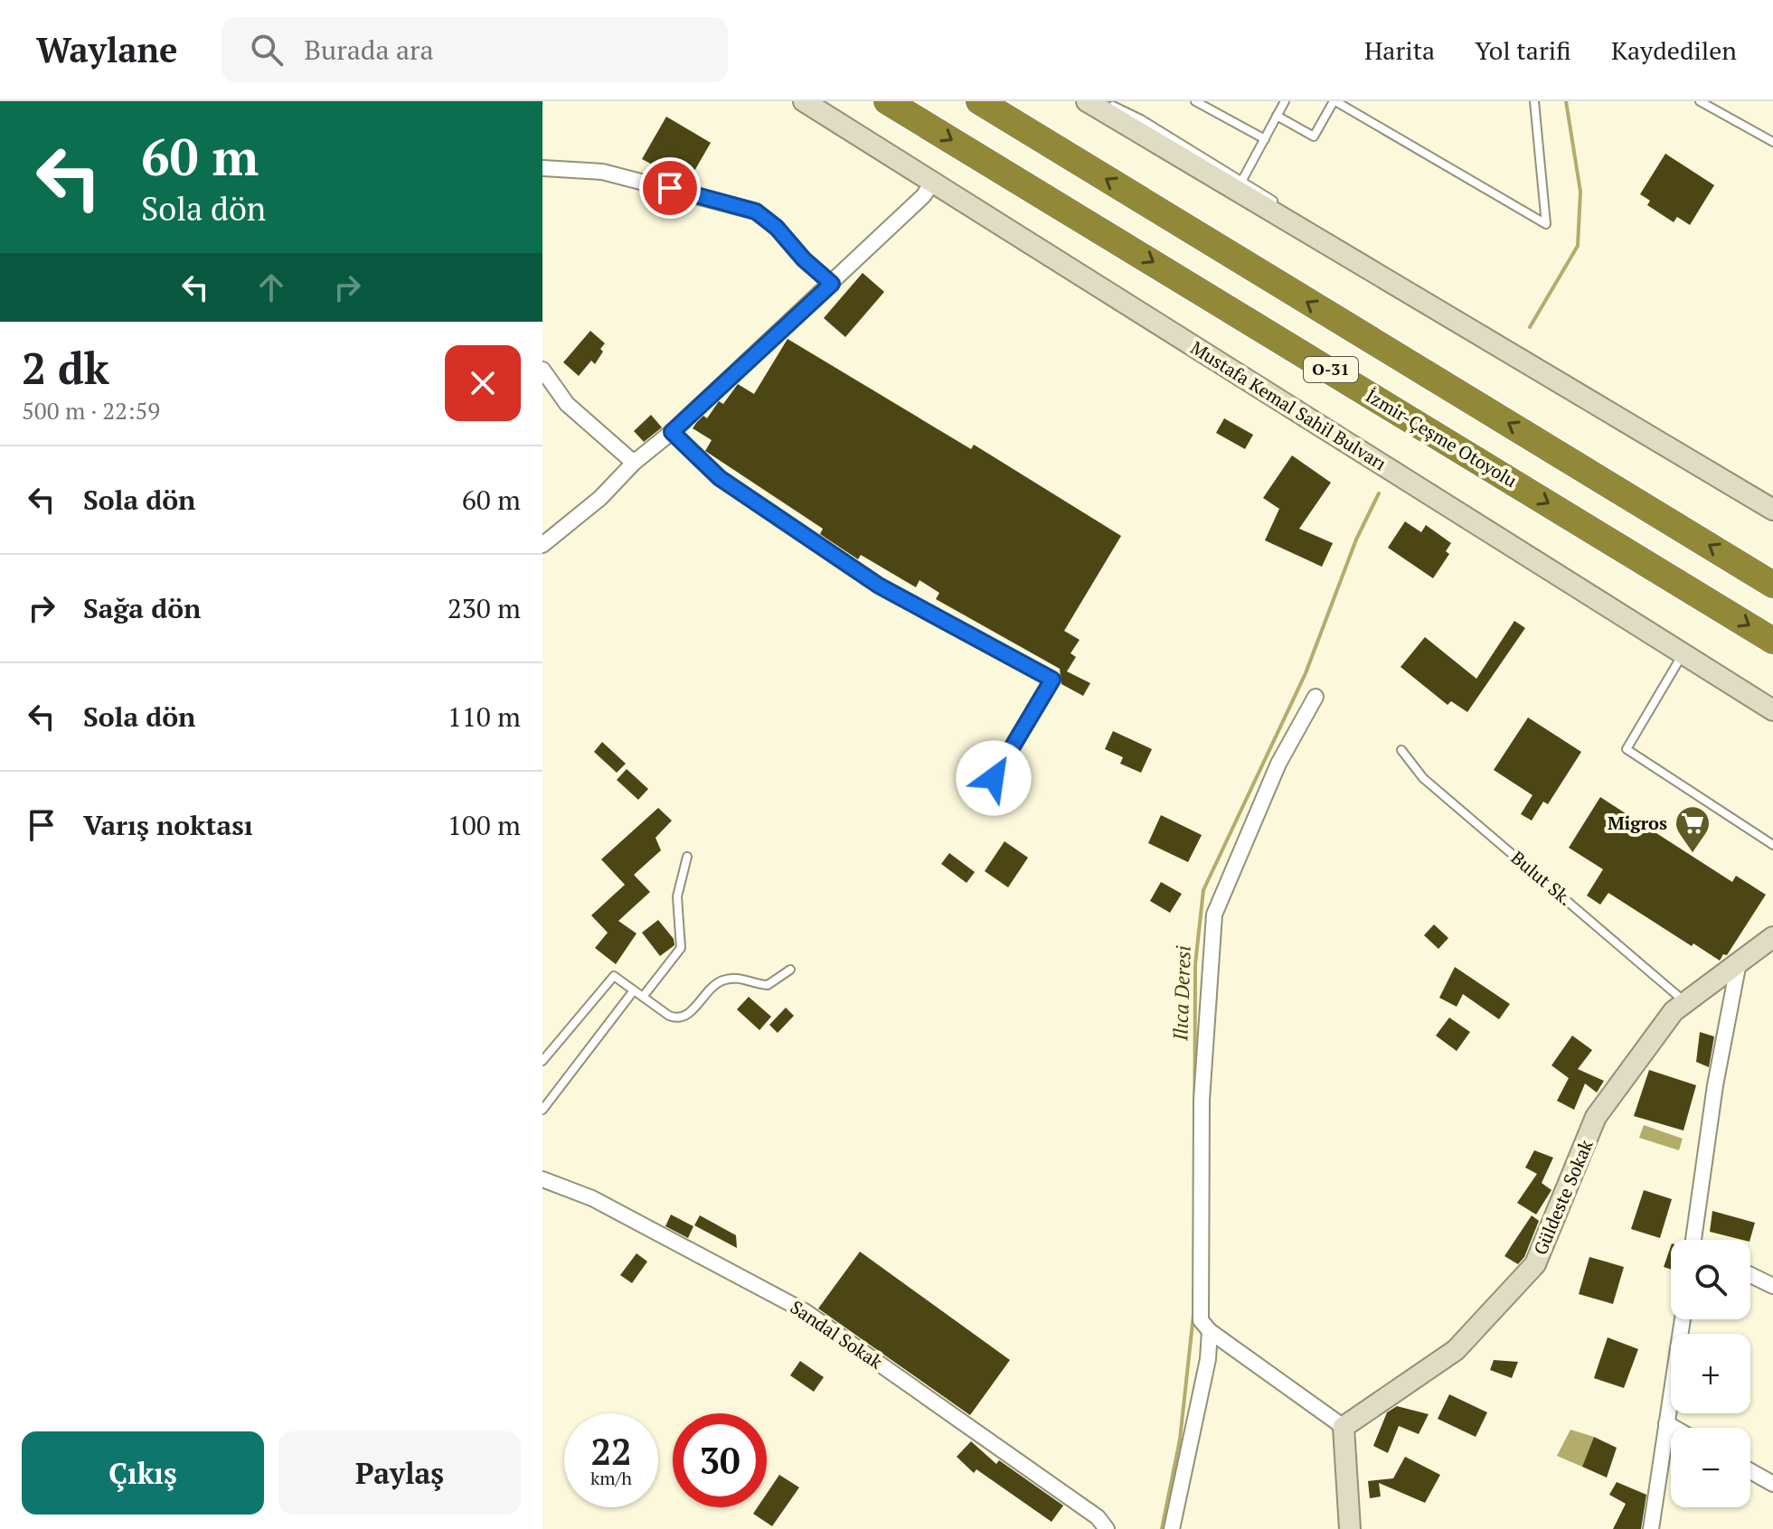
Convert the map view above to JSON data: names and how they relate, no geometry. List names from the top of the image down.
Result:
{
  "streets": {
    "highway": ["O-31", "İzmir-Çeşme Otoyolu"],
    "street": ["Mustafa Kemal Sahil Bulvarı", "Güldeste Sokak", "Sandal Sokak"],
    "lane": ["Bulut Sk."]
  },
  "crossings": [
    ["Bulut Sk.", "Güldeste Sokak"]
  ],
  "water": ["Ilıca Deresi"],
  "places": {
    "supermarket": ["Migros"]
  },
  "page": {
    "header": "Waylane",
    "search": "Burada ara",
    "nav": ["Harita", "Yol tarifi", "Kaydedilen"],
    "turn": ["60 m", "Sola dön"],
    "heading": ["2 dk", "500 m · 22:59"],
    "list": [
      {
        "name": "Sola dön",
        "value": "60 m"
      },
      {
        "name": "Sağa dön",
        "value": "230 m"
      },
      {
        "name": "Sola dön",
        "value": "110 m"
      },
      {
        "name": "Varış noktası",
        "value": "100 m"
      }
    ],
    "map_buttons": ["+", "−"],
    "speed": "22 km/h",
    "limit": "30",
    "buttons": ["Çıkış", "Paylaş"]
  }
}
